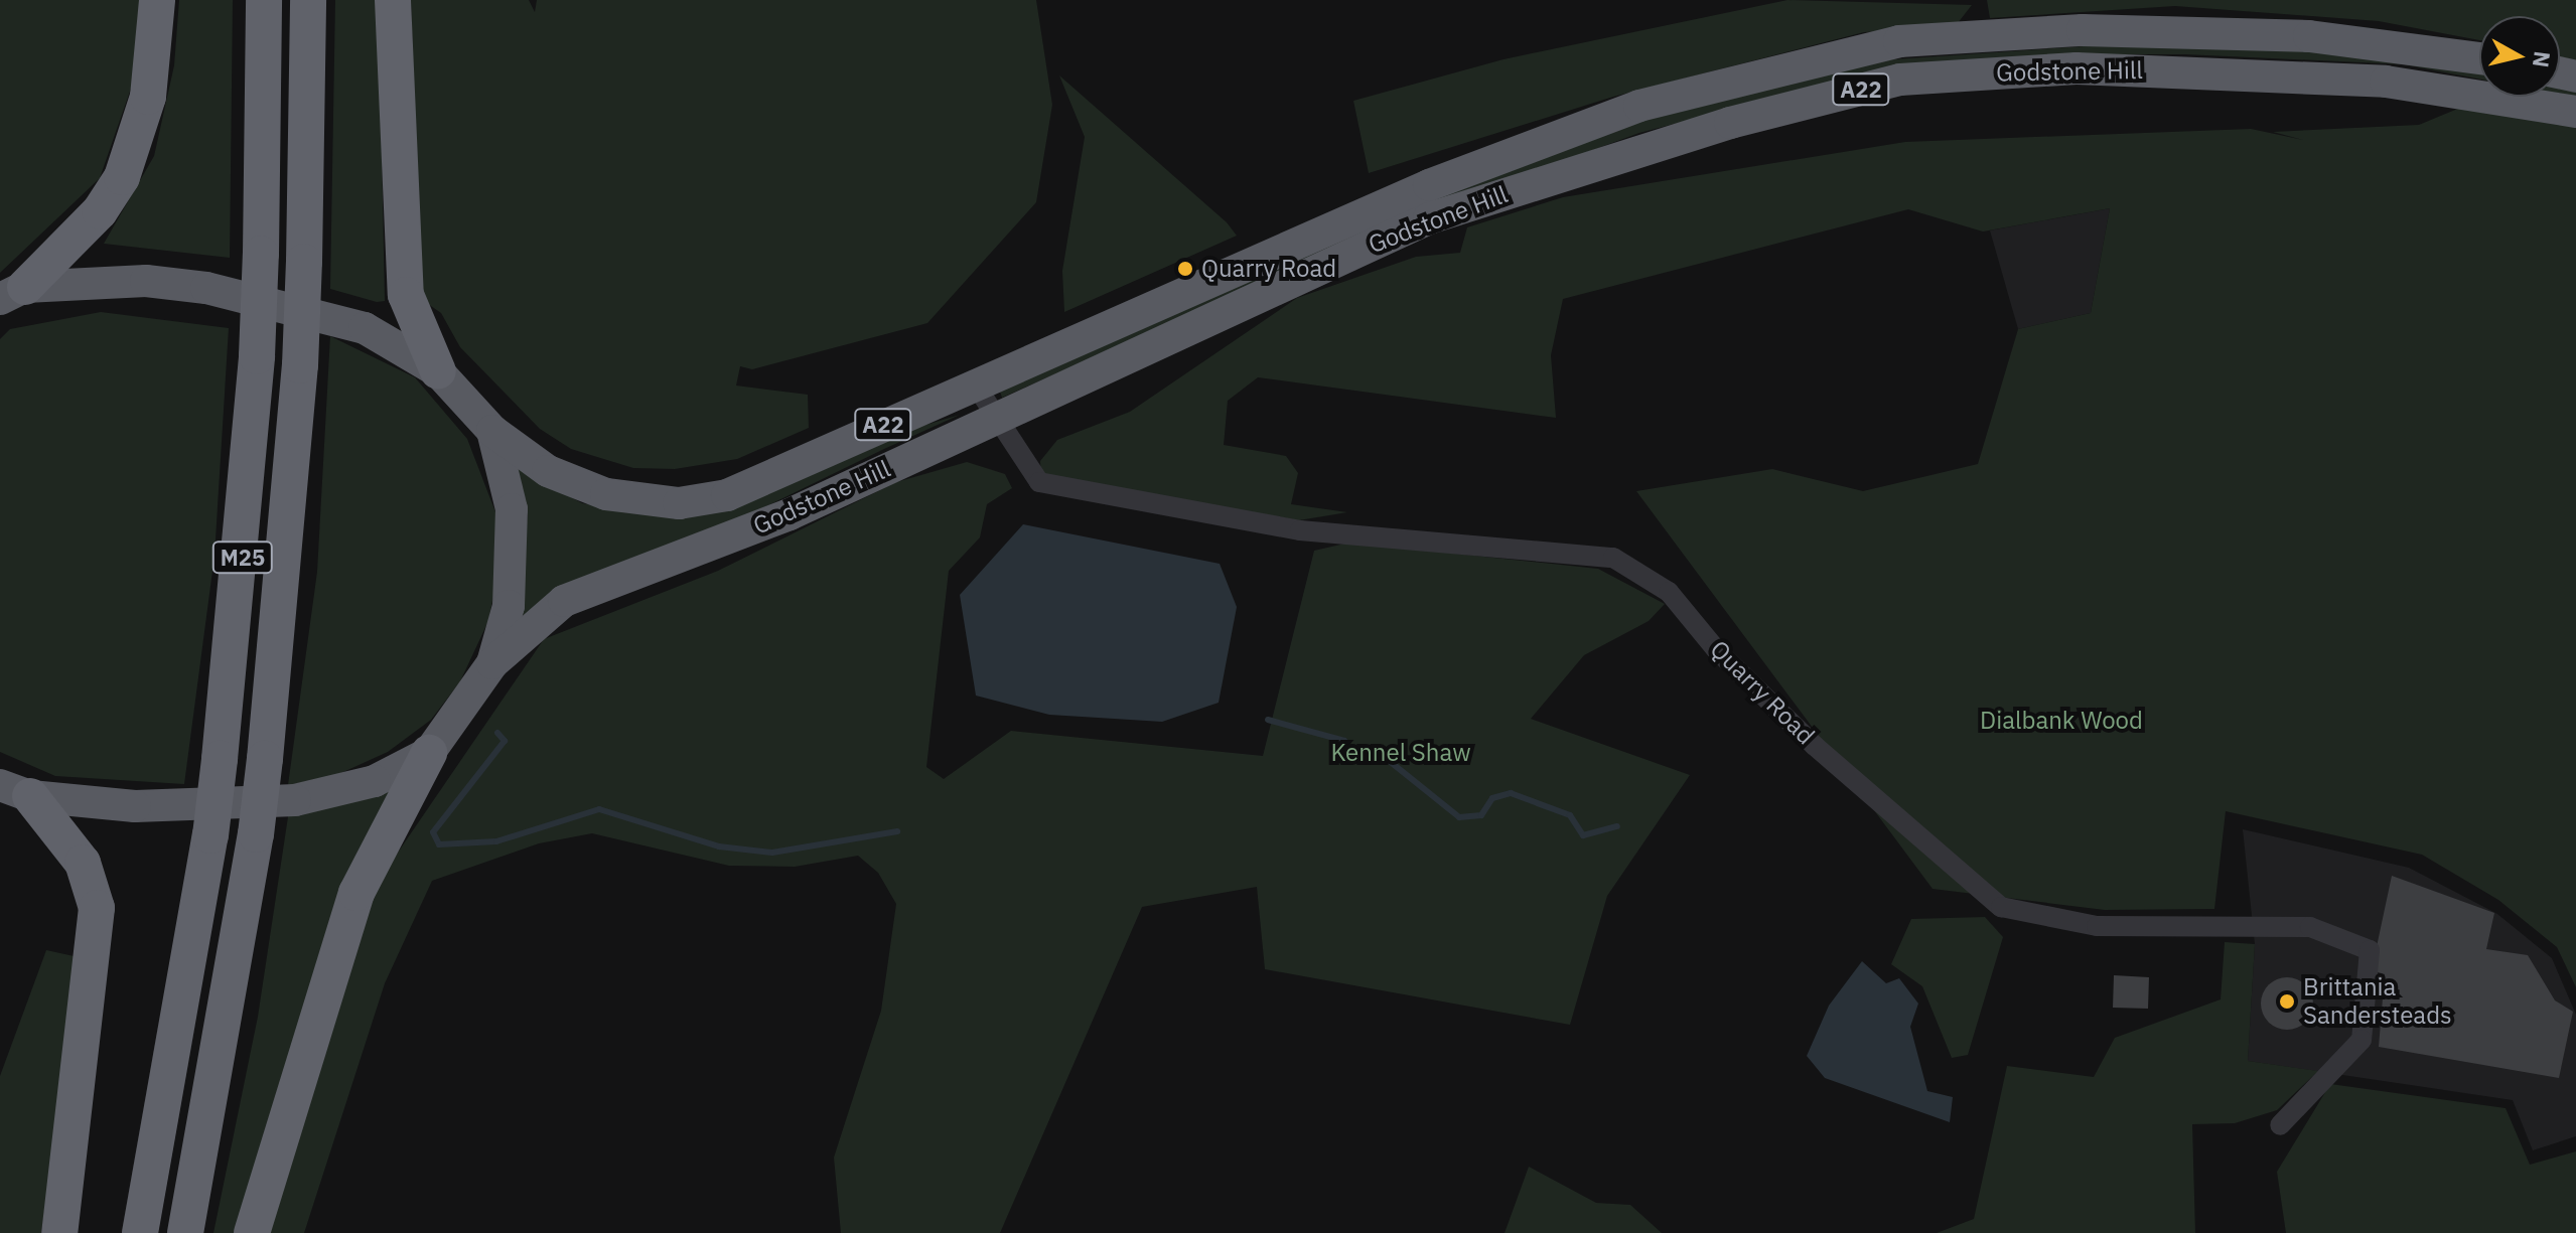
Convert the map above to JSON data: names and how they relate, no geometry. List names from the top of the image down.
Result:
{
  "streets": {
    "highway": ["Godstone Hill", "A22", "M25"],
    "street": ["Quarry Road"]
  },
  "crossings": [
    ["Godstone Hill", "Quarry Road"]
  ],
  "parks": ["Dialbank Wood", "Kennel Shaw"],
  "places": ["Quarry Road", "Brittania Sandersteads"],
  "north": "right"
}
